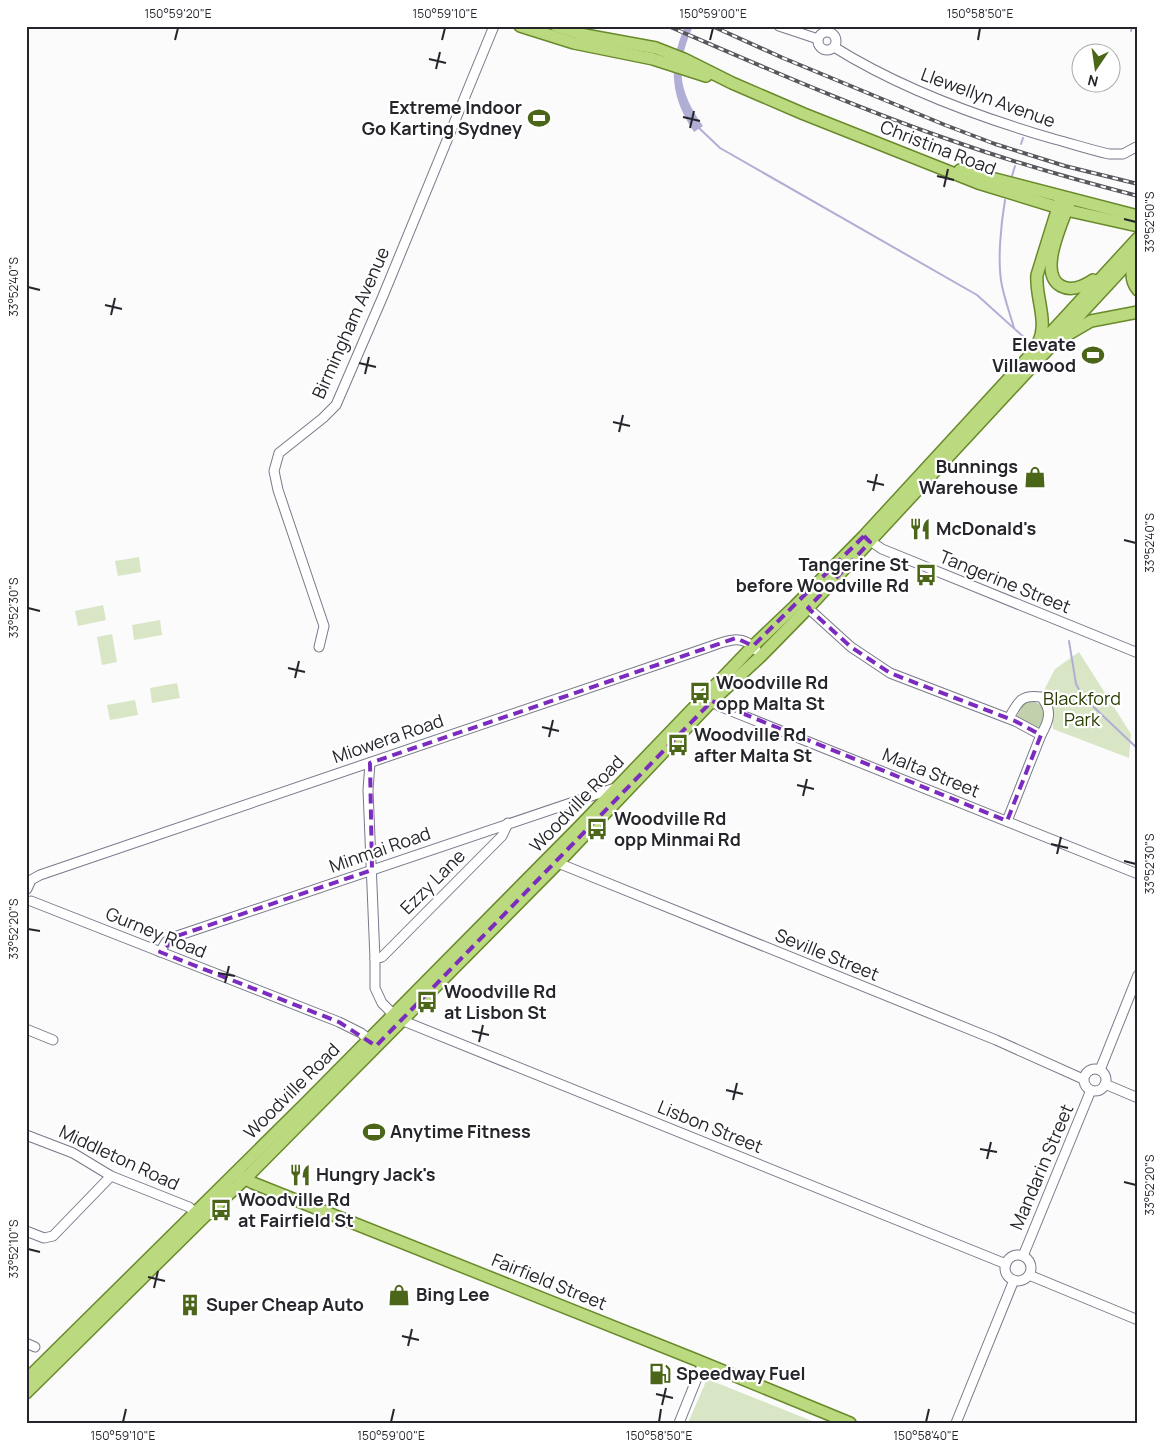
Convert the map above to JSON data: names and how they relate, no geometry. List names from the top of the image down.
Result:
{
  "streets": {
    "main road": ["Christina Road", "Woodville Road", "Fairfield Street"],
    "street": [
      "Llewellyn Avenue",
      "Birmingham Avenue",
      "Tangerine Street",
      "Miowera Road",
      "Malta Street",
      "Minmai Road",
      "Ezzy Lane",
      "Gurney Road",
      "Seville Street",
      "Lisbon Street",
      "Middleton Road",
      "Mandarin Street"
    ]
  },
  "crossings": [
    ["Tangerine Street", "Woodville Road"],
    ["Miowera Road", "Woodville Road"],
    ["Miowera Road", "Gurney Road"],
    ["Malta Street", "Woodville Road"],
    ["Woodville Road", "Minmai Road"],
    ["Woodville Road", "Gurney Road"],
    ["Woodville Road", "Seville Street"],
    ["Woodville Road", "Lisbon Street"],
    ["Woodville Road", "Middleton Road"],
    ["Woodville Road", "Fairfield Street"],
    ["Minmai Road", "Ezzy Lane"],
    ["Minmai Road", "Gurney Road"],
    ["Seville Street", "Mandarin Street"],
    ["Lisbon Street", "Mandarin Street"]
  ],
  "parks": ["Blackford Park"],
  "places": {
    "sports": ["Extreme Indoor Go Karting Sydney", "Elevate Villawood", "Anytime Fitness"],
    "shop": ["Bunnings Warehouse", "Bing Lee"],
    "restaurant": ["McDonald's", "Hungry Jack's"],
    "bus stop": [
      "Tangerine St before Woodville Rd",
      "Woodville Rd opp Malta St",
      "Woodville Rd after Malta St",
      "Woodville Rd opp Minmai Rd",
      "Woodville Rd at Lisbon St",
      "Woodville Rd at Fairfield St"
    ],
    "building": ["Super Cheap Auto"],
    "fuel station": ["Speedway Fuel"]
  },
  "north": "bottom",
  "coordinates": [
    "150°59'20\"E",
    "150°59'10\"E",
    "150°59'00\"E",
    "150°58'50\"E",
    "33°52'50\"S",
    "33°52'40\"S",
    "33°52'30\"S",
    "33°52'20\"S",
    "33°52'10\"S",
    "150°58'40\"E"
  ]
}
